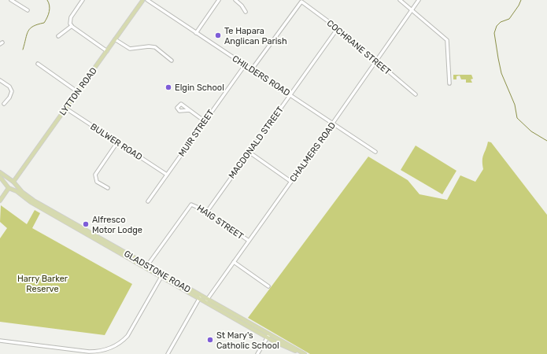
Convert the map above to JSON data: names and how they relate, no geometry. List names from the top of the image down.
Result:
{
  "streets": {
    "main road": ["LYTTON ROAD", "GLADSTONE ROAD"],
    "street": [
      "COCHRANE STREET",
      "CHILDERS ROAD",
      "MUIR STREET",
      "BULWER ROAD",
      "MACDONALD STREET",
      "CHALMERS ROAD",
      "HAIG STREET"
    ]
  },
  "crossings": [
    ["COCHRANE STREET", "CHILDERS ROAD"],
    ["COCHRANE STREET", "MACDONALD STREET"],
    ["COCHRANE STREET", "CHALMERS ROAD"],
    ["CHILDERS ROAD", "LYTTON ROAD"],
    ["CHILDERS ROAD", "MUIR STREET"],
    ["CHILDERS ROAD", "MACDONALD STREET"],
    ["CHILDERS ROAD", "CHALMERS ROAD"],
    ["LYTTON ROAD", "BULWER ROAD"],
    ["LYTTON ROAD", "GLADSTONE ROAD"],
    ["MUIR STREET", "BULWER ROAD"],
    ["MACDONALD STREET", "HAIG STREET"],
    ["CHALMERS ROAD", "HAIG STREET"],
    ["CHALMERS ROAD", "GLADSTONE ROAD"],
    ["HAIG STREET", "GLADSTONE ROAD"]
  ],
  "parks": ["Harry Barker Reserve"],
  "places": [
    "Te Hapara Anglican Parish",
    "Elgin School",
    "Alfresco Motor Lodge",
    "St Mary's Catholic School"
  ]
}
